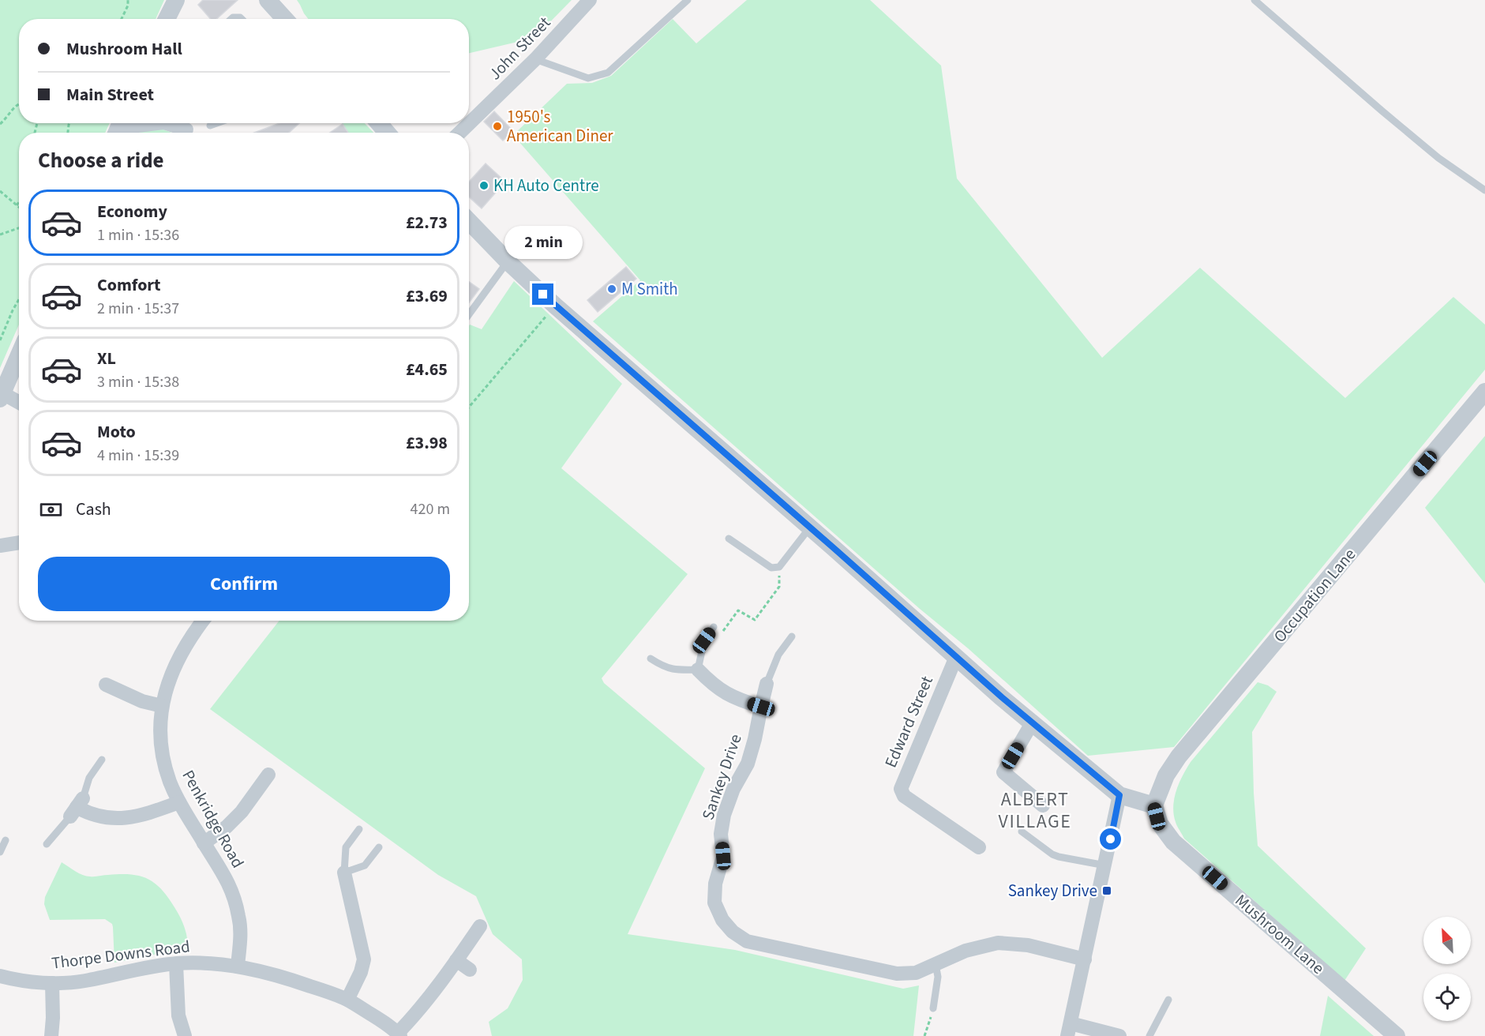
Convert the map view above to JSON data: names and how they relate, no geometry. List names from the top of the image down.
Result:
{
  "streets": {
    "street": [
      "John Street",
      "Occupation Lane",
      "Edward Street",
      "Sankey Drive",
      "Penkridge Road",
      "Mushroom Lane",
      "Thorpe Downs Road"
    ]
  },
  "crossings": [
    ["Occupation Lane", "Mushroom Lane"],
    ["Penkridge Road", "Thorpe Downs Road"]
  ],
  "districts": ["ALBERT VILLAGE"],
  "places": {
    "other": ["1950's American Diner", "KH Auto Centre", "M Smith"],
    "transit": ["Sankey Drive"]
  },
  "north": "top left",
  "page": {
    "banner": ["Mushroom Hall", "Main Street"],
    "heading": "Choose a ride",
    "list": [
      {
        "name": "Economy",
        "note": "1 min · 15:36",
        "value": "£2.73"
      },
      {
        "name": "Comfort",
        "note": "2 min · 15:37",
        "value": "£3.69"
      },
      {
        "name": "XL",
        "note": "3 min · 15:38",
        "value": "£4.65"
      },
      {
        "name": "Moto",
        "note": "4 min · 15:39",
        "value": "£3.98"
      }
    ],
    "bubble": "2 min",
    "pay": ["Cash", "420 m"],
    "buttons": "Confirm"
  }
}
